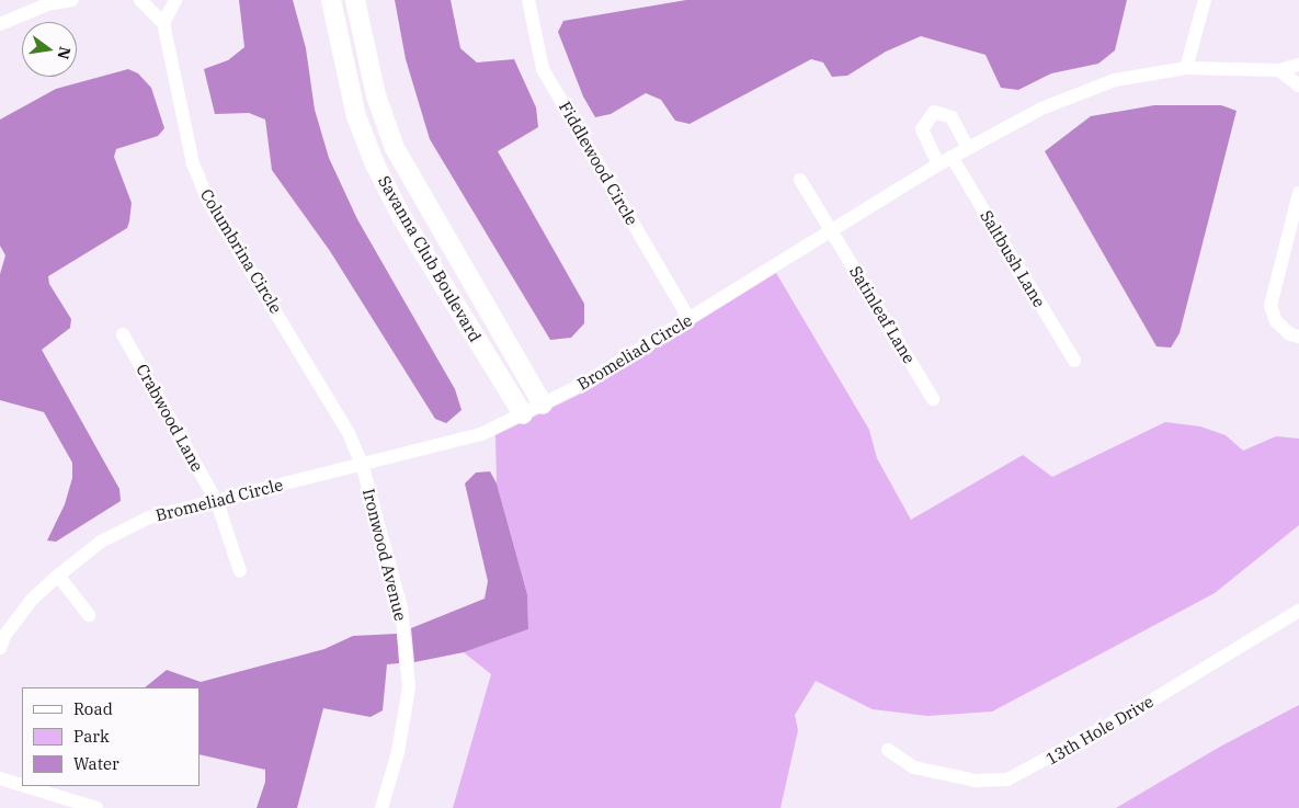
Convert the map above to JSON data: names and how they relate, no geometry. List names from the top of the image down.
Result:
{
  "streets": {
    "street": [
      "Fiddlewood Circle",
      "Columbrina Circle",
      "Savanna Club Boulevard",
      "Saltbush Lane",
      "Satinleaf Lane",
      "Bromeliad Circle",
      "Crabwood Lane",
      "Ironwood Avenue",
      "13th Hole Drive"
    ]
  },
  "crossings": [
    ["Fiddlewood Circle", "Bromeliad Circle"],
    ["Columbrina Circle", "Bromeliad Circle"],
    ["Columbrina Circle", "Ironwood Avenue"],
    ["Savanna Club Boulevard", "Bromeliad Circle"],
    ["Saltbush Lane", "Bromeliad Circle"],
    ["Satinleaf Lane", "Bromeliad Circle"],
    ["Bromeliad Circle", "Crabwood Lane"],
    ["Bromeliad Circle", "Ironwood Avenue"]
  ],
  "legend": ["Road", "Park", "Water"],
  "north": "right"
}
